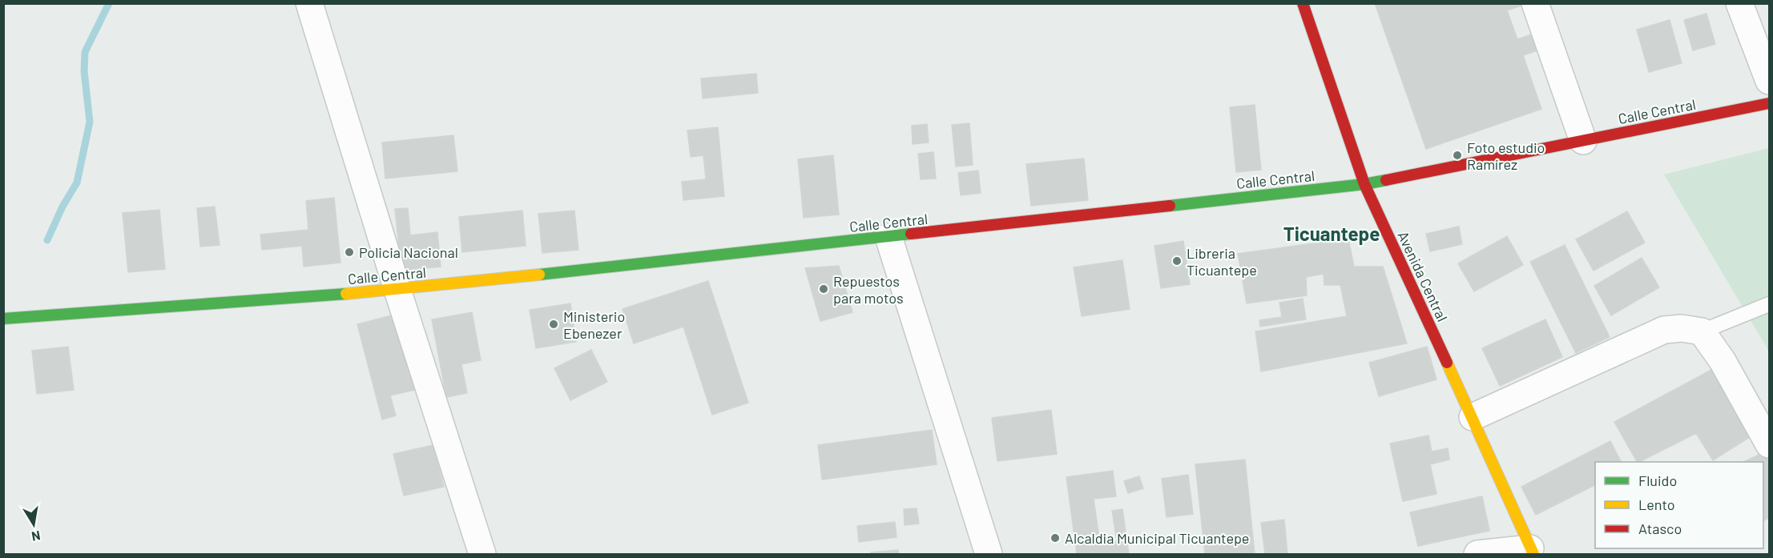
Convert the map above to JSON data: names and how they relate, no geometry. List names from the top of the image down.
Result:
{
  "streets": {
    "street": ["Calle Central", "Avenida Central"]
  },
  "crossings": [
    ["Calle Central", "Avenida Central"]
  ],
  "districts": ["Ticuantepe"],
  "places": [
    "Foto estudio Ramírez",
    "Policia Nacional",
    "Libreria Ticuantepe",
    "Repuestos para motos",
    "Ministerio Ebenezer",
    "Alcaldia Municipal Ticuantepe"
  ],
  "legend": ["Fluido", "Lento", "Atasco"],
  "north": "bottom"
}
